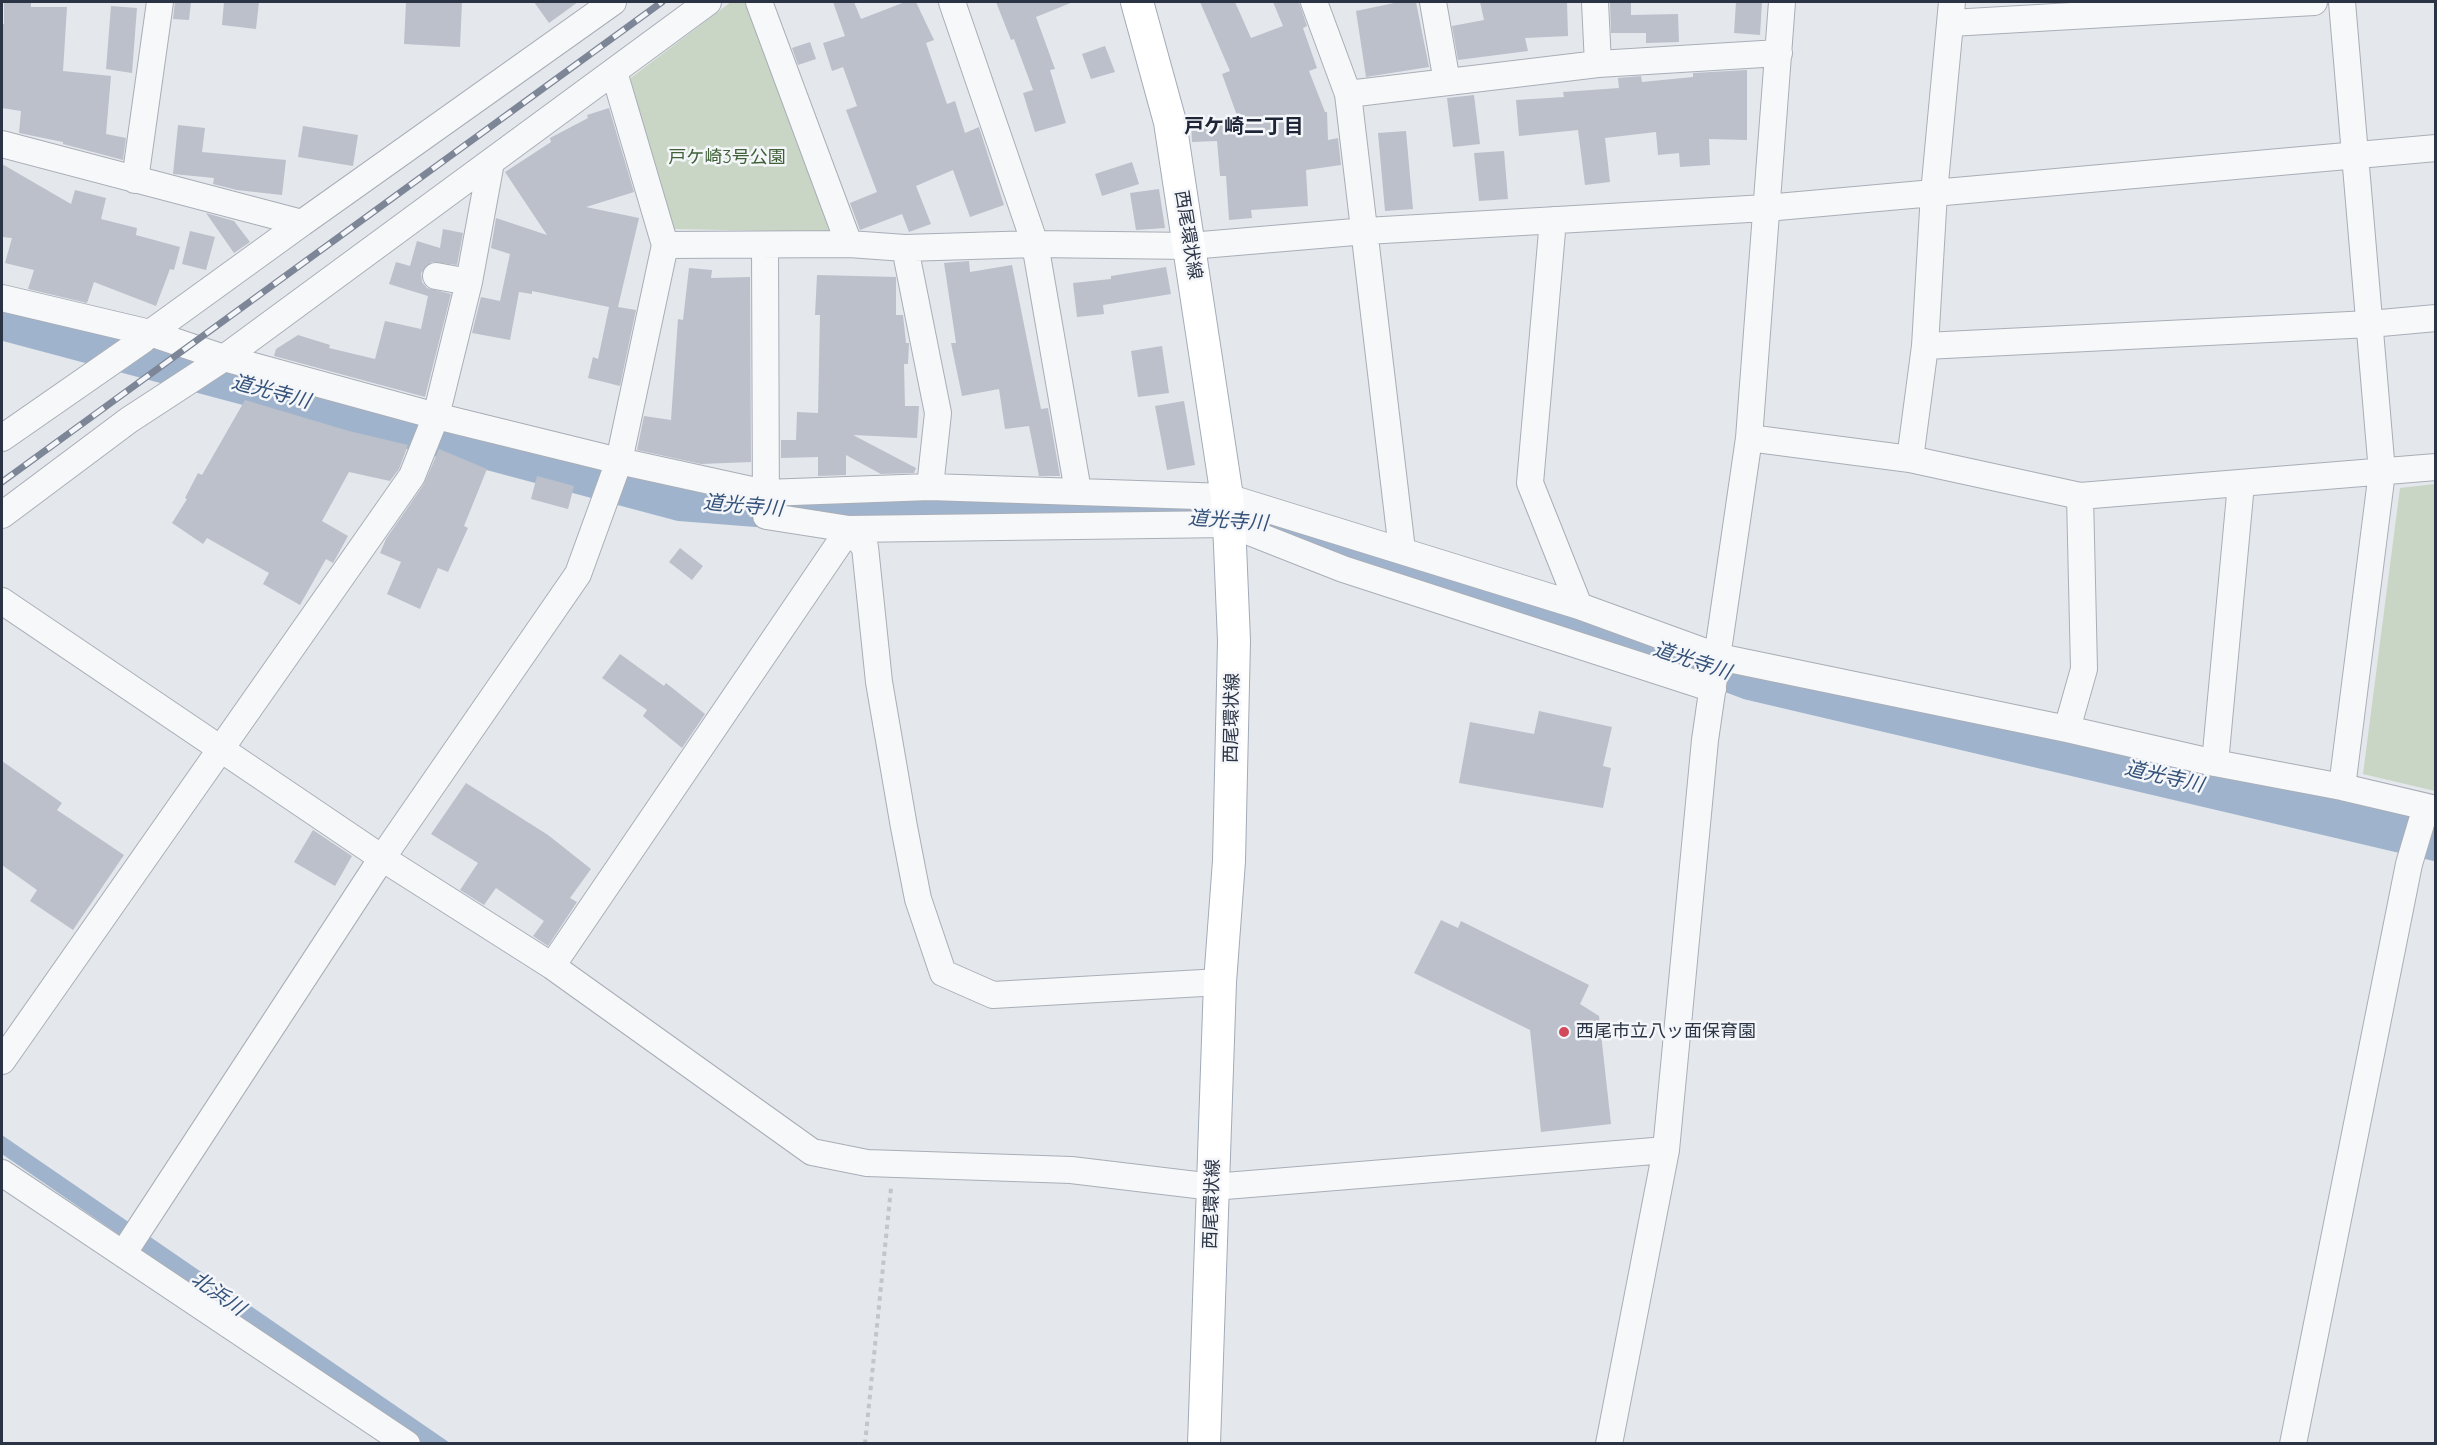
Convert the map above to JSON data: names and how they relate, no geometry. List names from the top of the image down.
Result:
{
  "streets": {
    "main road": ["西尾環状線"]
  },
  "districts": ["戸ケ崎二丁目"],
  "water": ["道光寺川", "北浜川"],
  "parks": ["戸ケ崎3号公園"],
  "places": ["西尾市立八ッ面保育園"]
}
